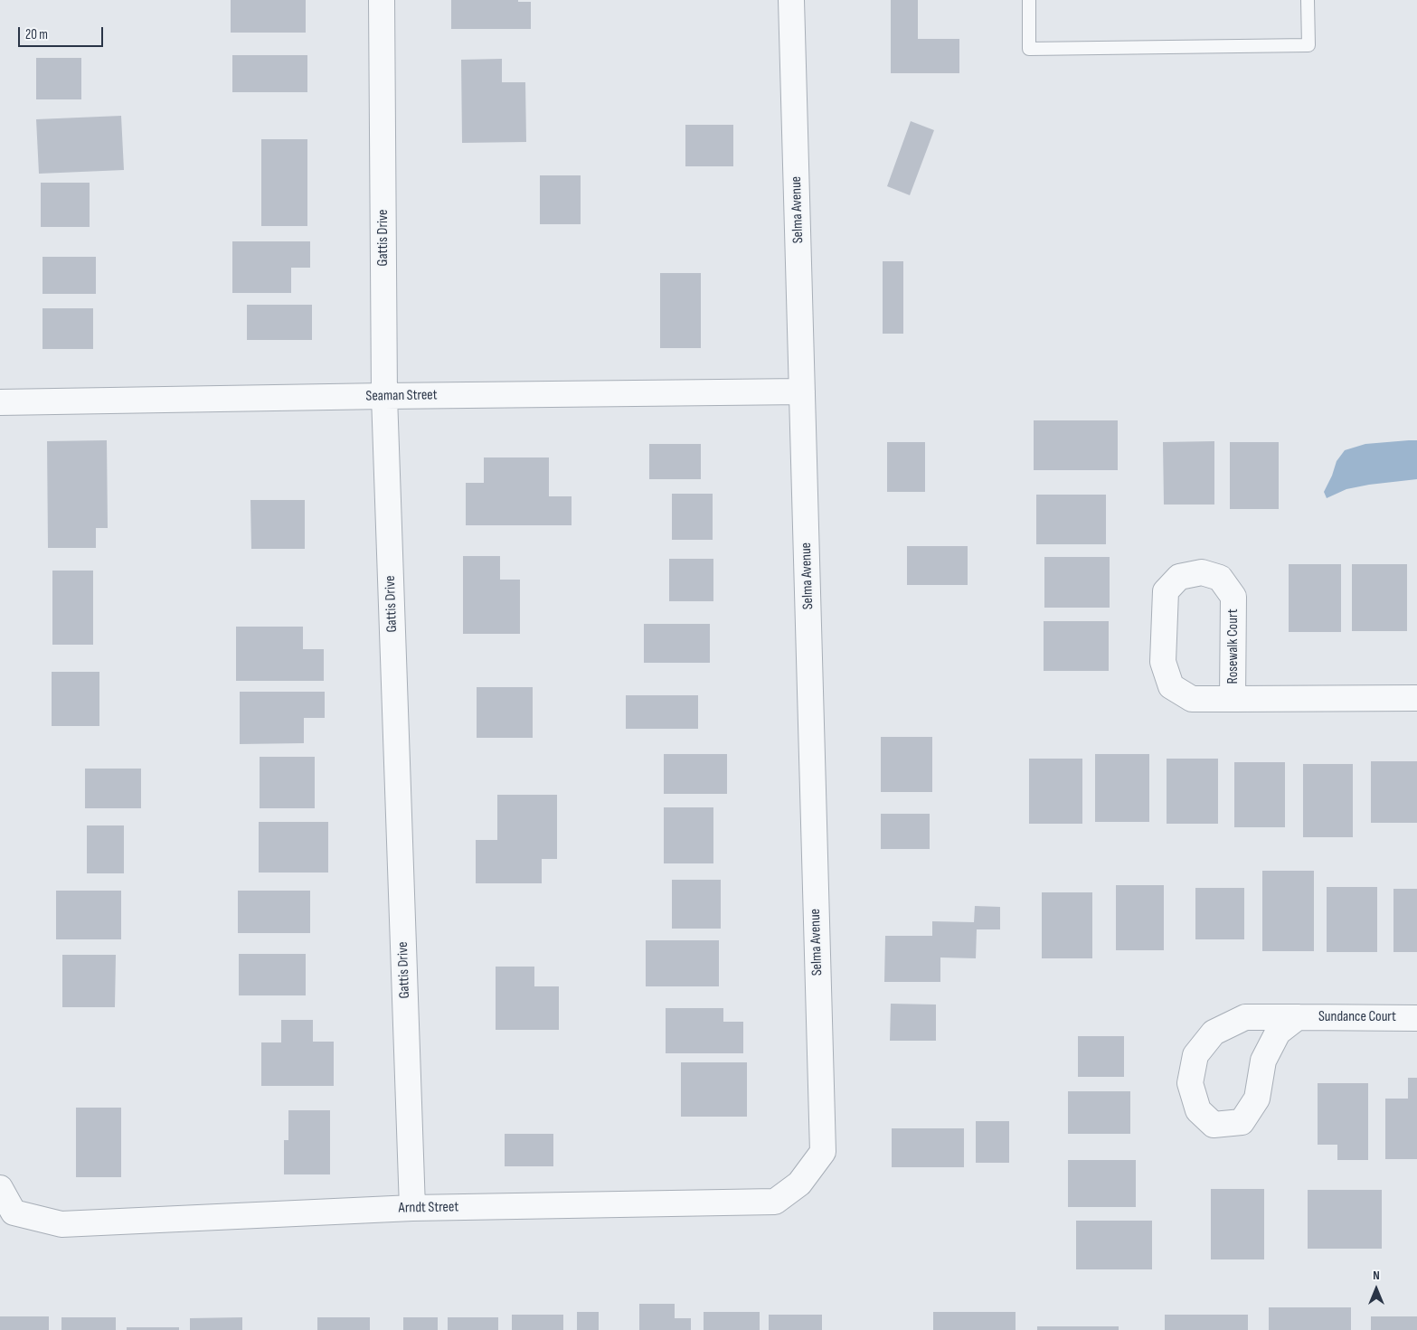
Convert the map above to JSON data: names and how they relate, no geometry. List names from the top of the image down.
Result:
{
  "streets": {
    "street": [
      "Selma Avenue",
      "Gattis Drive",
      "Seaman Street",
      "Rosewalk Court",
      "Sundance Court",
      "Arndt Street"
    ]
  },
  "crossings": [
    ["Selma Avenue", "Seaman Street"],
    ["Selma Avenue", "Arndt Street"],
    ["Gattis Drive", "Seaman Street"],
    ["Gattis Drive", "Arndt Street"]
  ],
  "scale_bar": "20 m",
  "north": "top"
}
